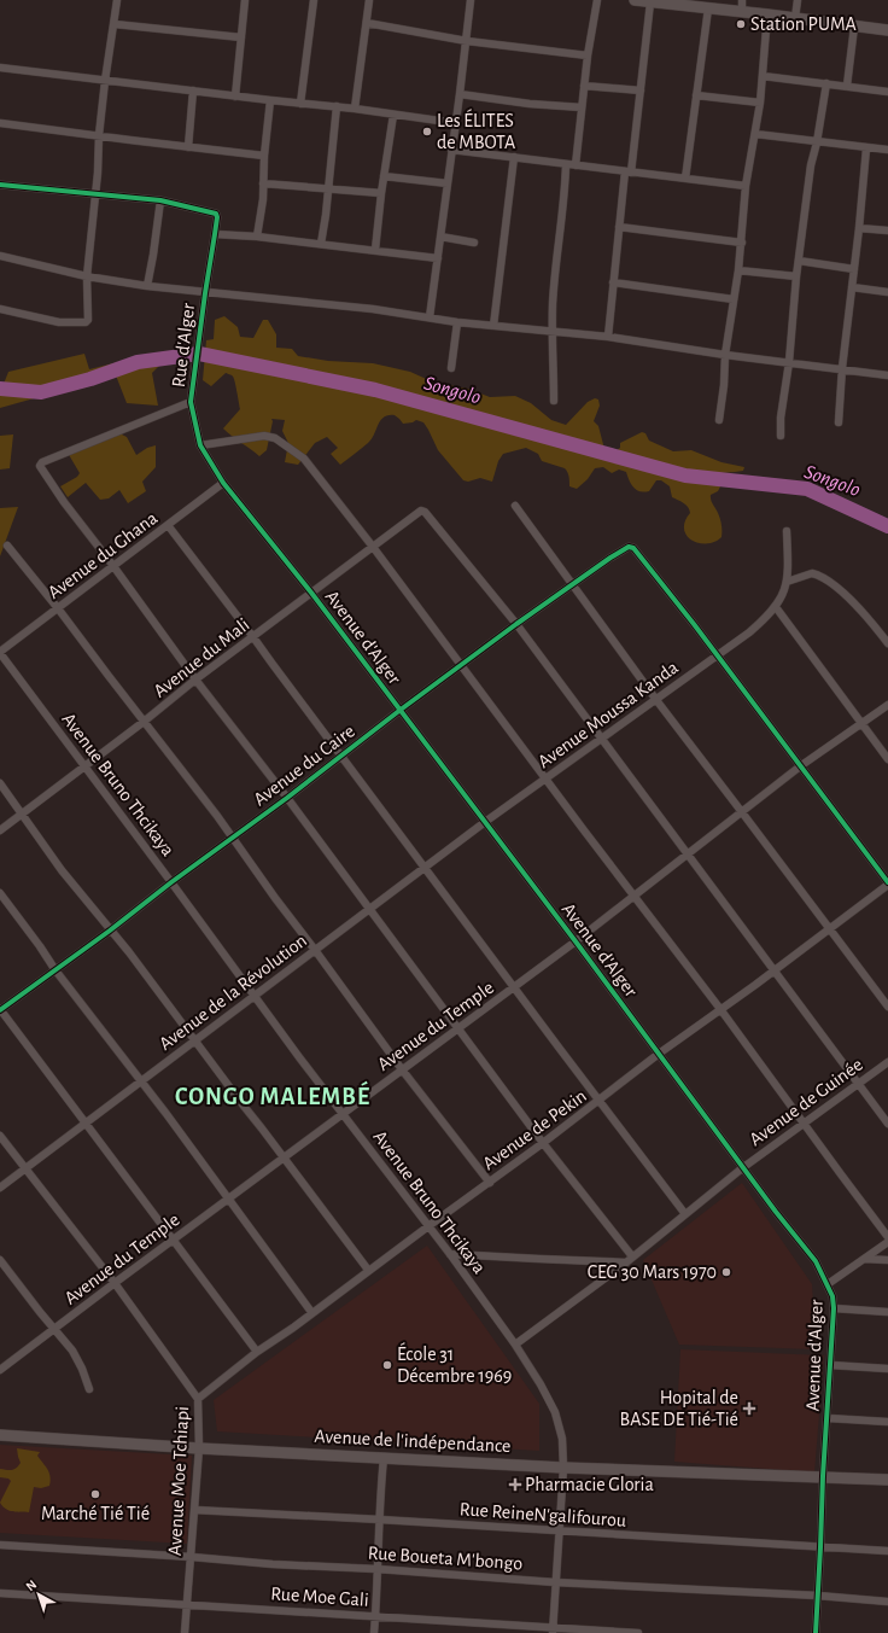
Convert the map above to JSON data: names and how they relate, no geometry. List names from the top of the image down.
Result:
{
  "streets": {
    "street": [
      "Rue d'Alger",
      "Avenue du Ghana",
      "Avenue d'Alger",
      "Avenue du Mali",
      "Avenue Moussa Kanda",
      "Avenue du Caire",
      "Avenue Bruno Thcikaya",
      "Avenue de la Révolution",
      "Avenue du Temple",
      "Avenue de Guinée",
      "Avenue de Pekin",
      "Avenue de l'indépendance",
      "Avenue Moe Tchiapi",
      "Rue ReineN'galifourou",
      "Rue Boueta M'bongo",
      "Rue Moe Gali"
    ]
  },
  "crossings": [
    ["Rue d'Alger", "Avenue du Ghana"],
    ["Rue d'Alger", "Avenue d'Alger"],
    ["Avenue du Ghana", "Avenue d'Alger"],
    ["Avenue du Ghana", "Avenue Bruno Thcikaya"],
    ["Avenue d'Alger", "Avenue du Mali"],
    ["Avenue d'Alger", "Avenue Moussa Kanda"],
    ["Avenue d'Alger", "Avenue du Caire"],
    ["Avenue d'Alger", "Avenue de la Révolution"],
    ["Avenue d'Alger", "Avenue du Temple"],
    ["Avenue d'Alger", "Avenue de Guinée"],
    ["Avenue d'Alger", "Avenue de Pekin"],
    ["Avenue d'Alger", "Avenue de l'indépendance"],
    ["Avenue d'Alger", "Rue ReineN'galifourou"],
    ["Avenue d'Alger", "Rue Boueta M'bongo"],
    ["Avenue du Mali", "Avenue du Caire"],
    ["Avenue du Mali", "Avenue Bruno Thcikaya"],
    ["Avenue Moussa Kanda", "Avenue du Caire"],
    ["Avenue Moussa Kanda", "Avenue de la Révolution"],
    ["Avenue du Caire", "Avenue Bruno Thcikaya"],
    ["Avenue Bruno Thcikaya", "Avenue de la Révolution"],
    ["Avenue Bruno Thcikaya", "Avenue du Temple"],
    ["Avenue Bruno Thcikaya", "Avenue de Guinée"],
    ["Avenue Bruno Thcikaya", "Avenue de Pekin"],
    ["Avenue Bruno Thcikaya", "Avenue de l'indépendance"],
    ["Avenue Bruno Thcikaya", "Rue ReineN'galifourou"],
    ["Avenue Bruno Thcikaya", "Rue Boueta M'bongo"],
    ["Avenue Bruno Thcikaya", "Rue Moe Gali"],
    ["Avenue de la Révolution", "Avenue Moe Tchiapi"],
    ["Avenue du Temple", "Avenue Moe Tchiapi"],
    ["Avenue de Pekin", "Avenue Moe Tchiapi"],
    ["Avenue de l'indépendance", "Avenue Moe Tchiapi"],
    ["Avenue Moe Tchiapi", "Rue ReineN'galifourou"],
    ["Avenue Moe Tchiapi", "Rue Boueta M'bongo"],
    ["Avenue Moe Tchiapi", "Rue Moe Gali"]
  ],
  "districts": ["CONGO MALEMBÉ"],
  "water": ["Songolo"],
  "places": {
    "other": [
      "Station PUMA",
      "Les ÉLITES de MBOTA",
      "CEG 30 Mars 1970",
      "École 31 Décembre 1969",
      "Marché Tié Tié"
    ],
    "health": ["Hopital de BASE DE Tié-Tié", "Pharmacie Gloria"]
  },
  "north": "top left"
}
